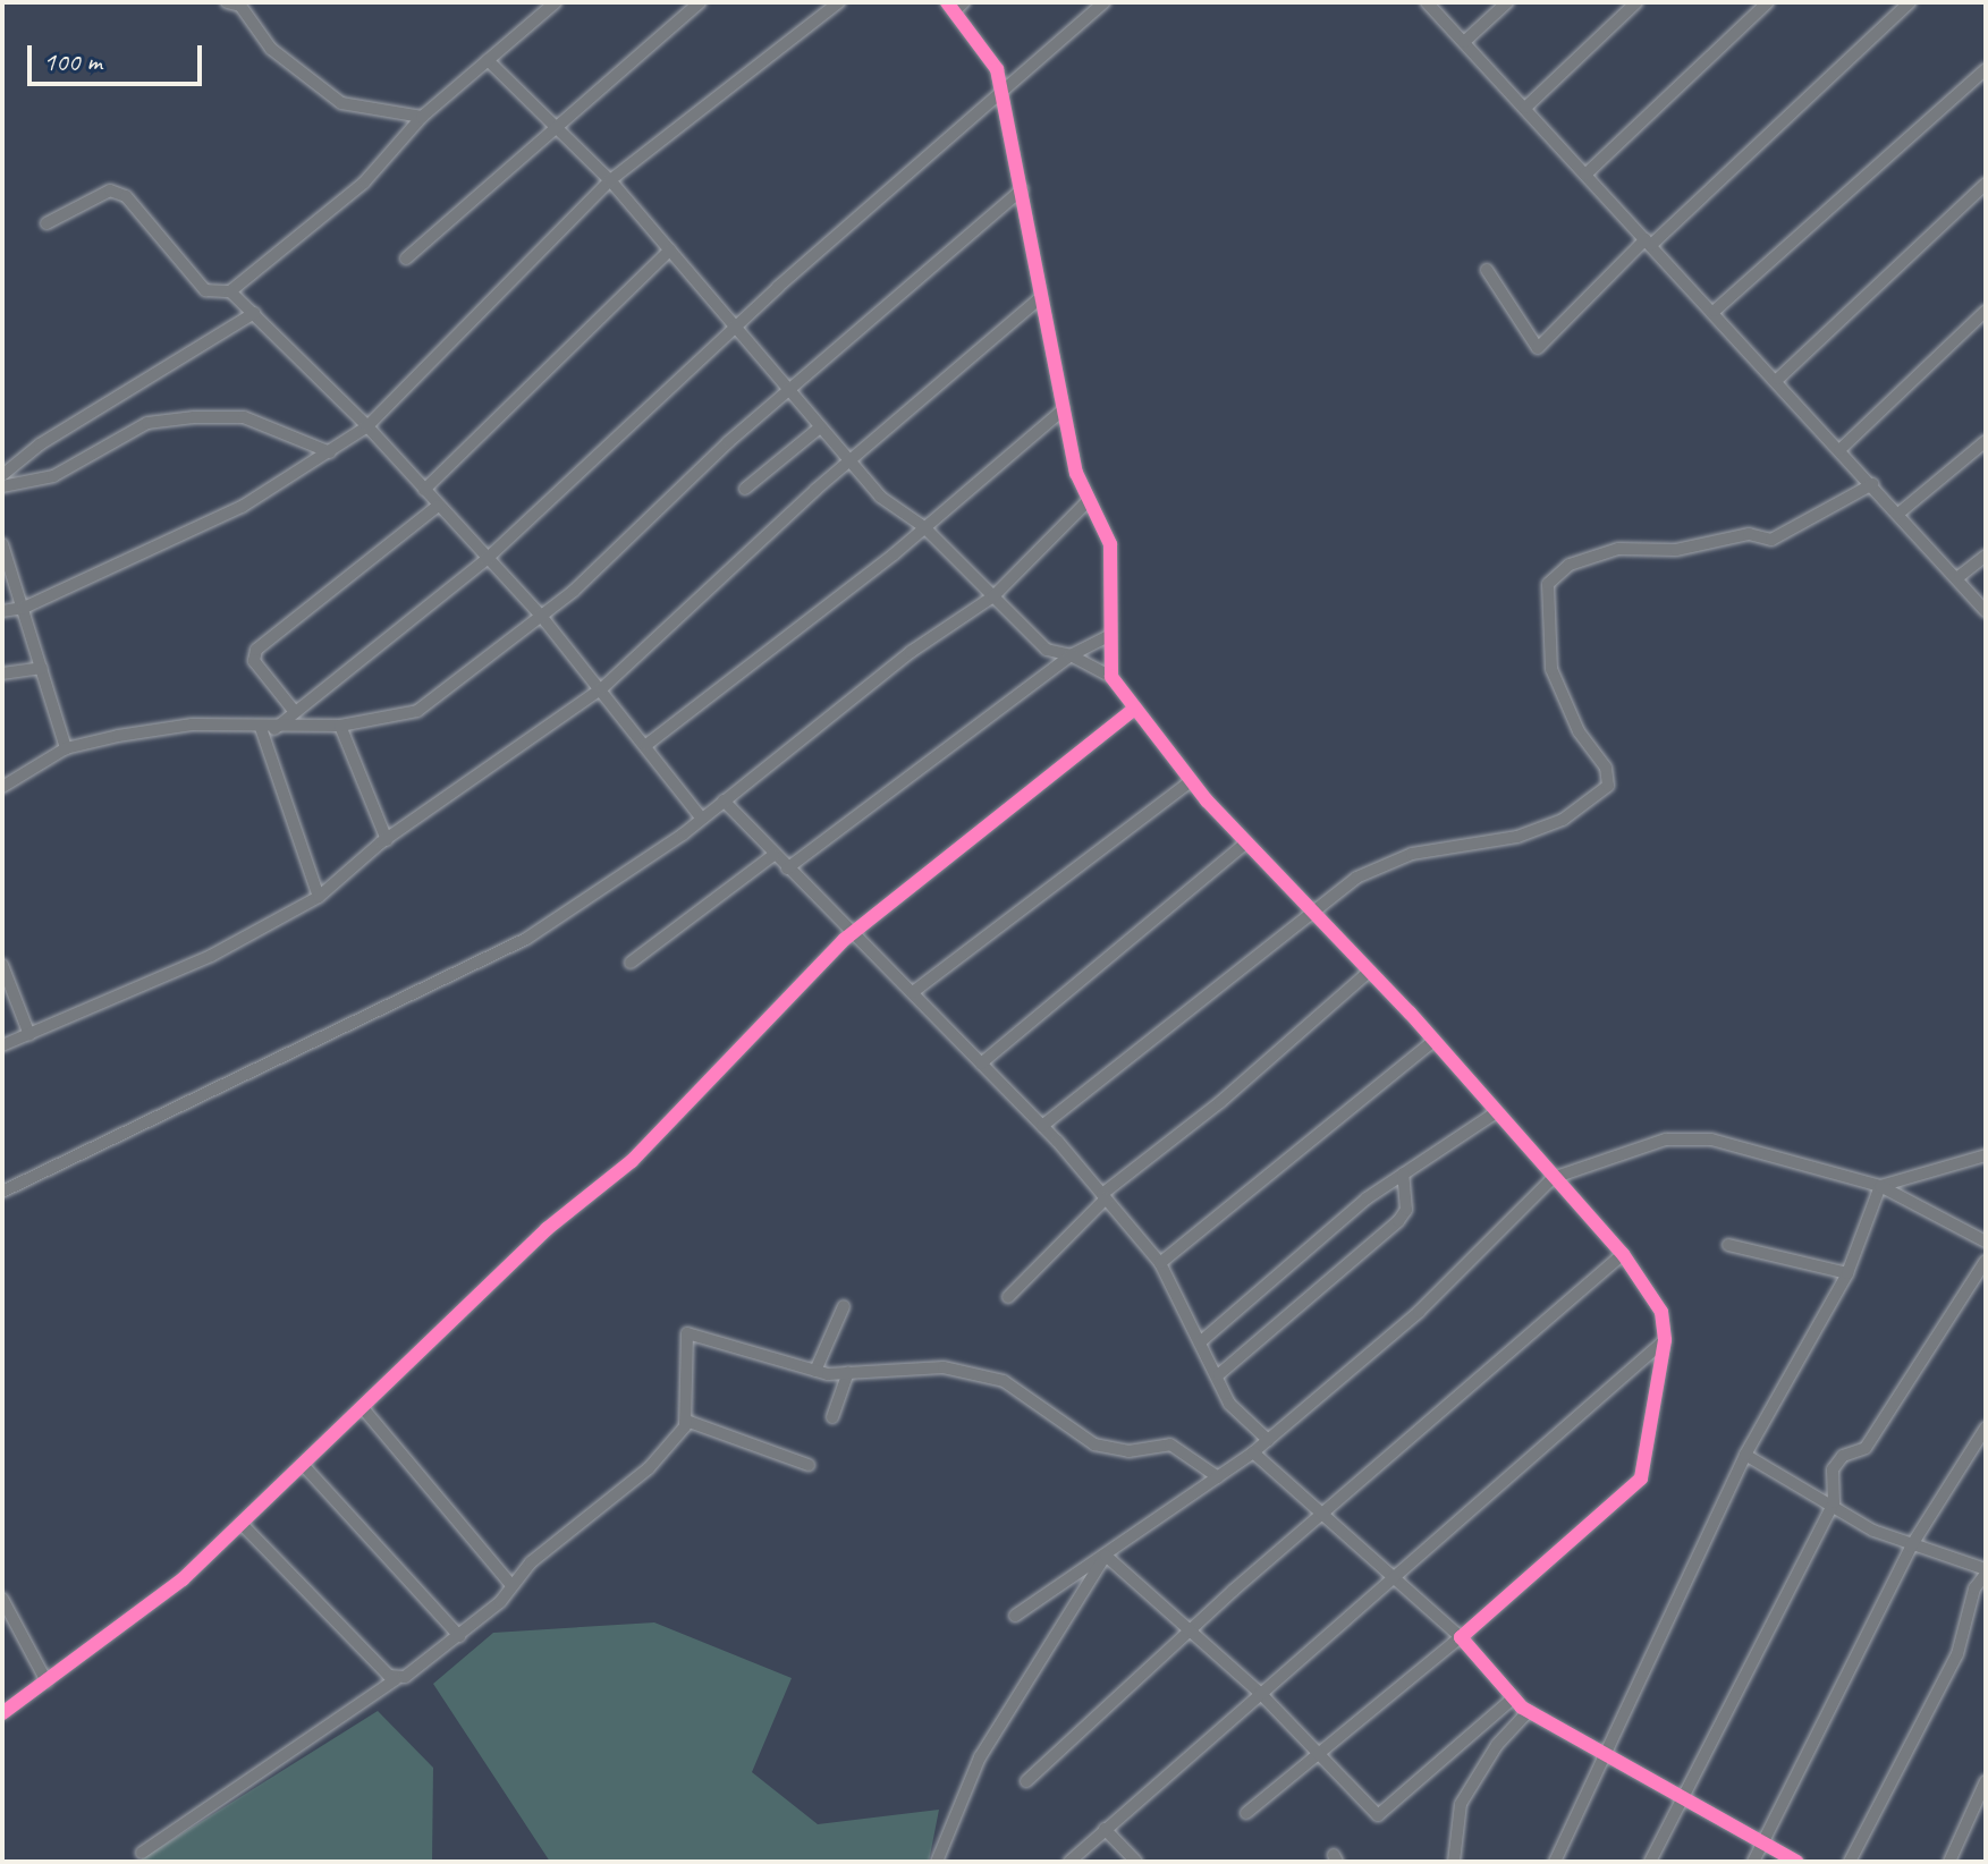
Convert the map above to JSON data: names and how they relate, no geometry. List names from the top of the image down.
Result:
{
  "scale_bar": "100 m"
}
